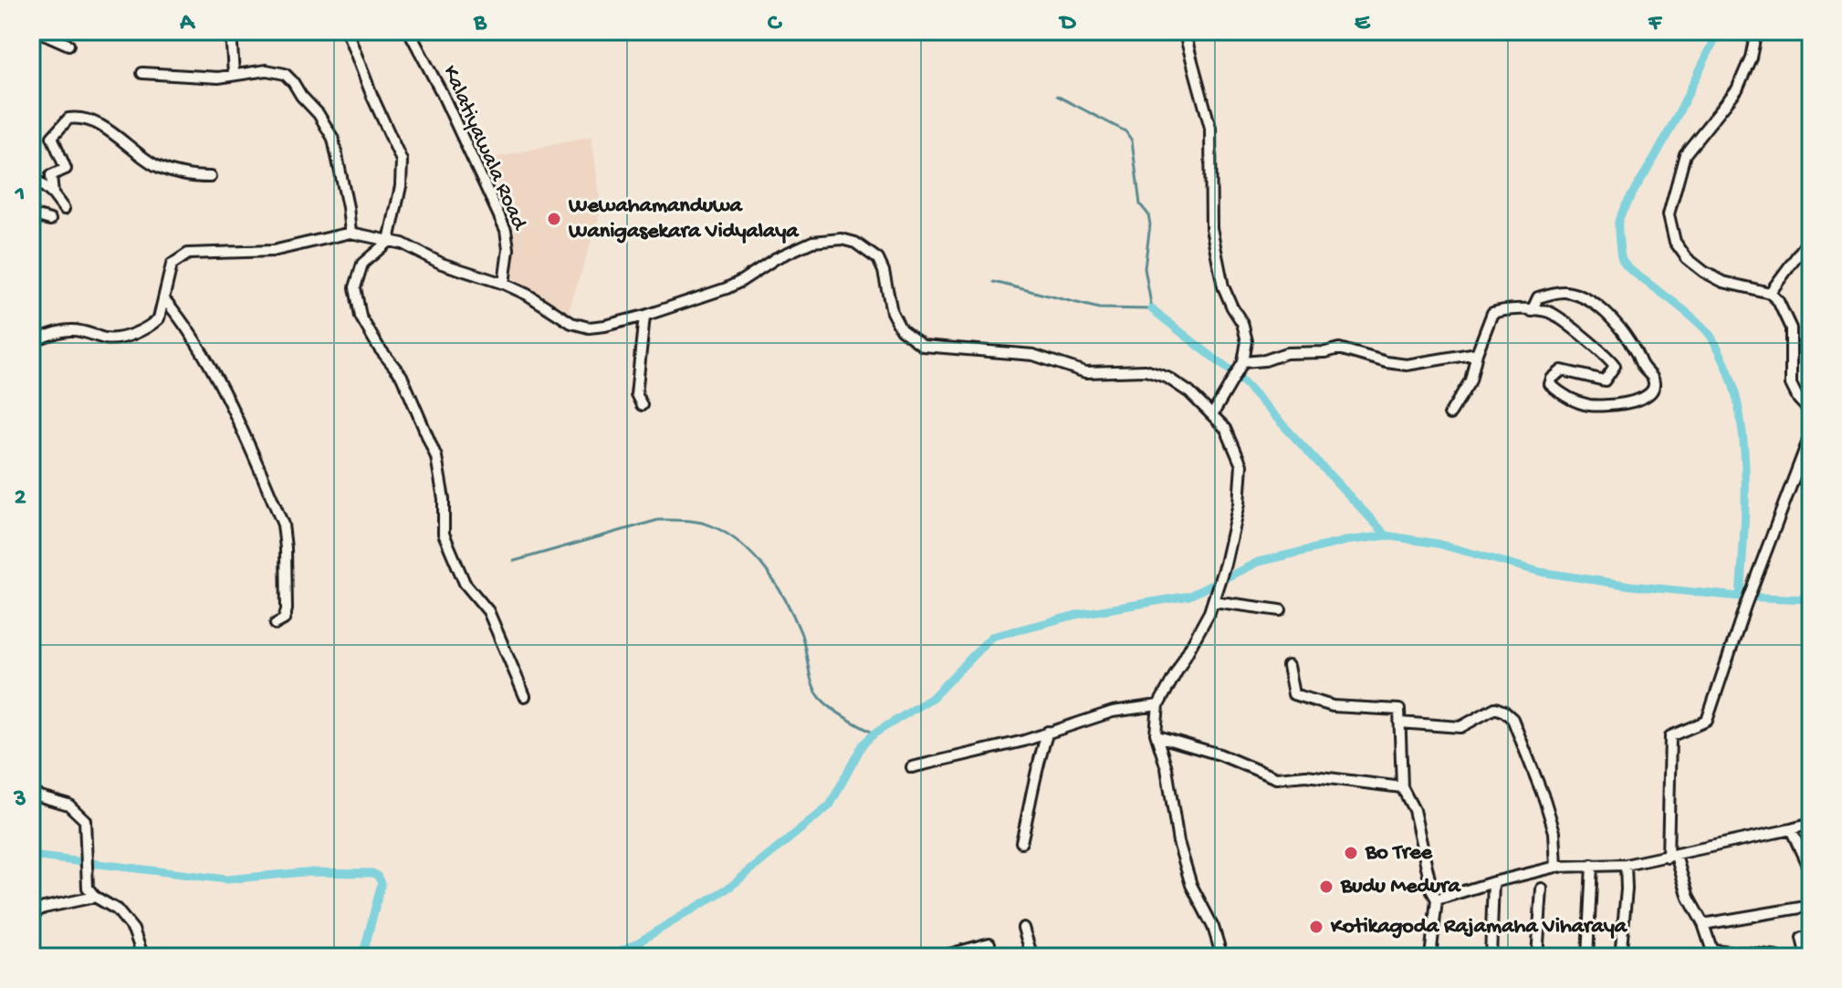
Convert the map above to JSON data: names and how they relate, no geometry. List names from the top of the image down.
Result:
{
  "streets": {
    "street": ["Kalatiyawala Road"]
  },
  "places": [
    "Wewahamanduwa Wanigasekara Vidyalaya",
    "Bo Tree",
    "Budu Medura",
    "Kotikagoda Rajamaha Viharaya"
  ],
  "grid": {
    "columns": [
      "A",
      "B",
      "C",
      "D",
      "E",
      "F"
    ],
    "rows": ["1", "2", "3"]
  }
}
